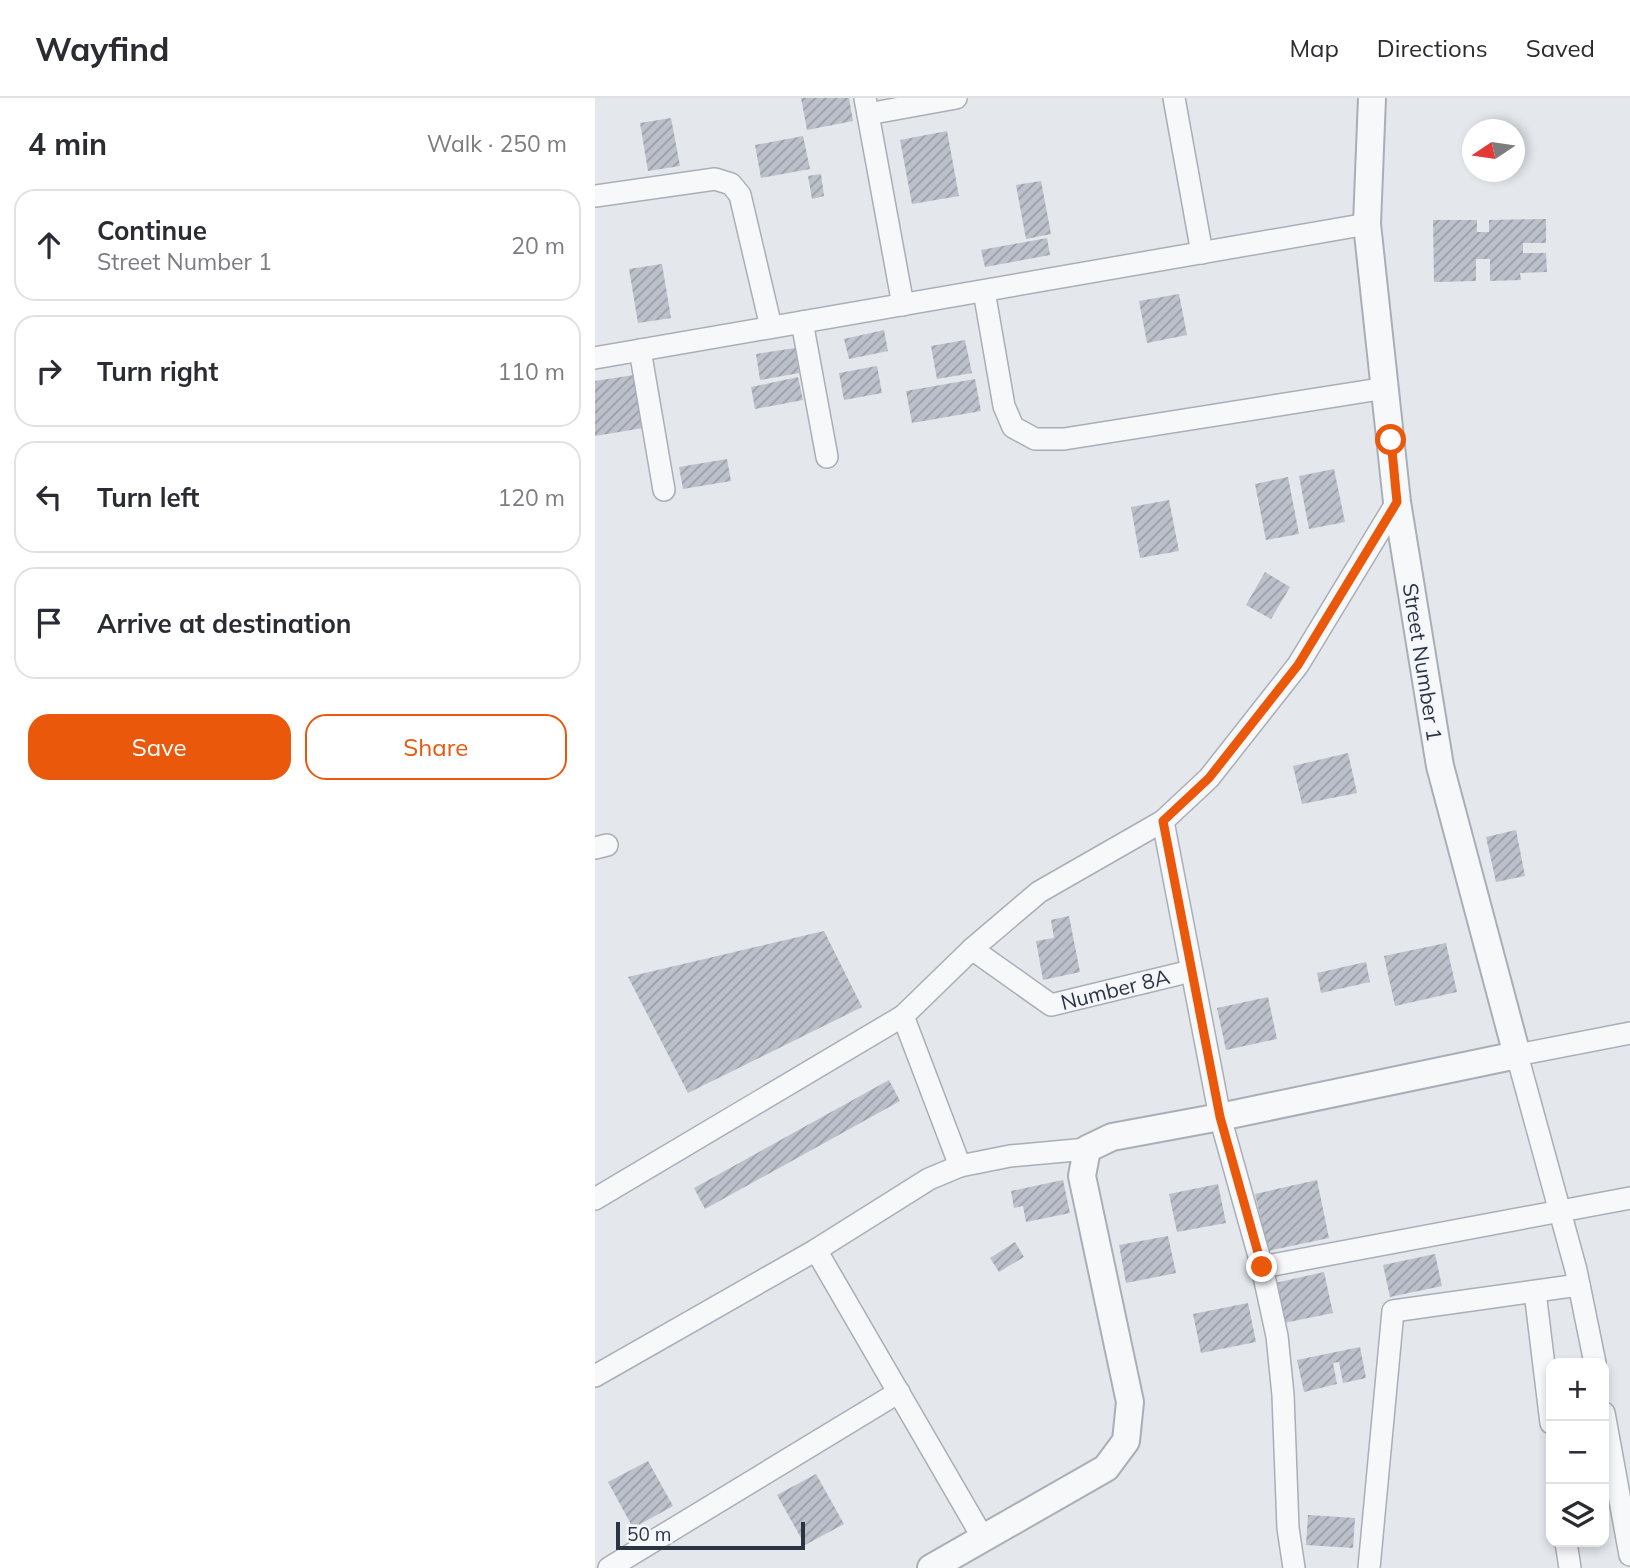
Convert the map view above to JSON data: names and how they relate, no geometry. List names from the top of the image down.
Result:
{
  "streets": {
    "street": ["Street Number 1", "Number 8A"]
  },
  "scale_bar": "50 m",
  "north": "left",
  "page": {
    "header": "Wayfind",
    "nav": ["Map", "Directions", "Saved"],
    "heading": ["4 min", "Walk · 250 m"],
    "list": [
      ["Continue", "Street Number 1", "20 m"],
      ["Turn right", "110 m"],
      ["Turn left", "120 m"],
      "Arrive at destination"
    ],
    "buttons": ["Save", "Share"],
    "map_buttons": ["+", "−"],
    "scale": "50 m"
  }
}
